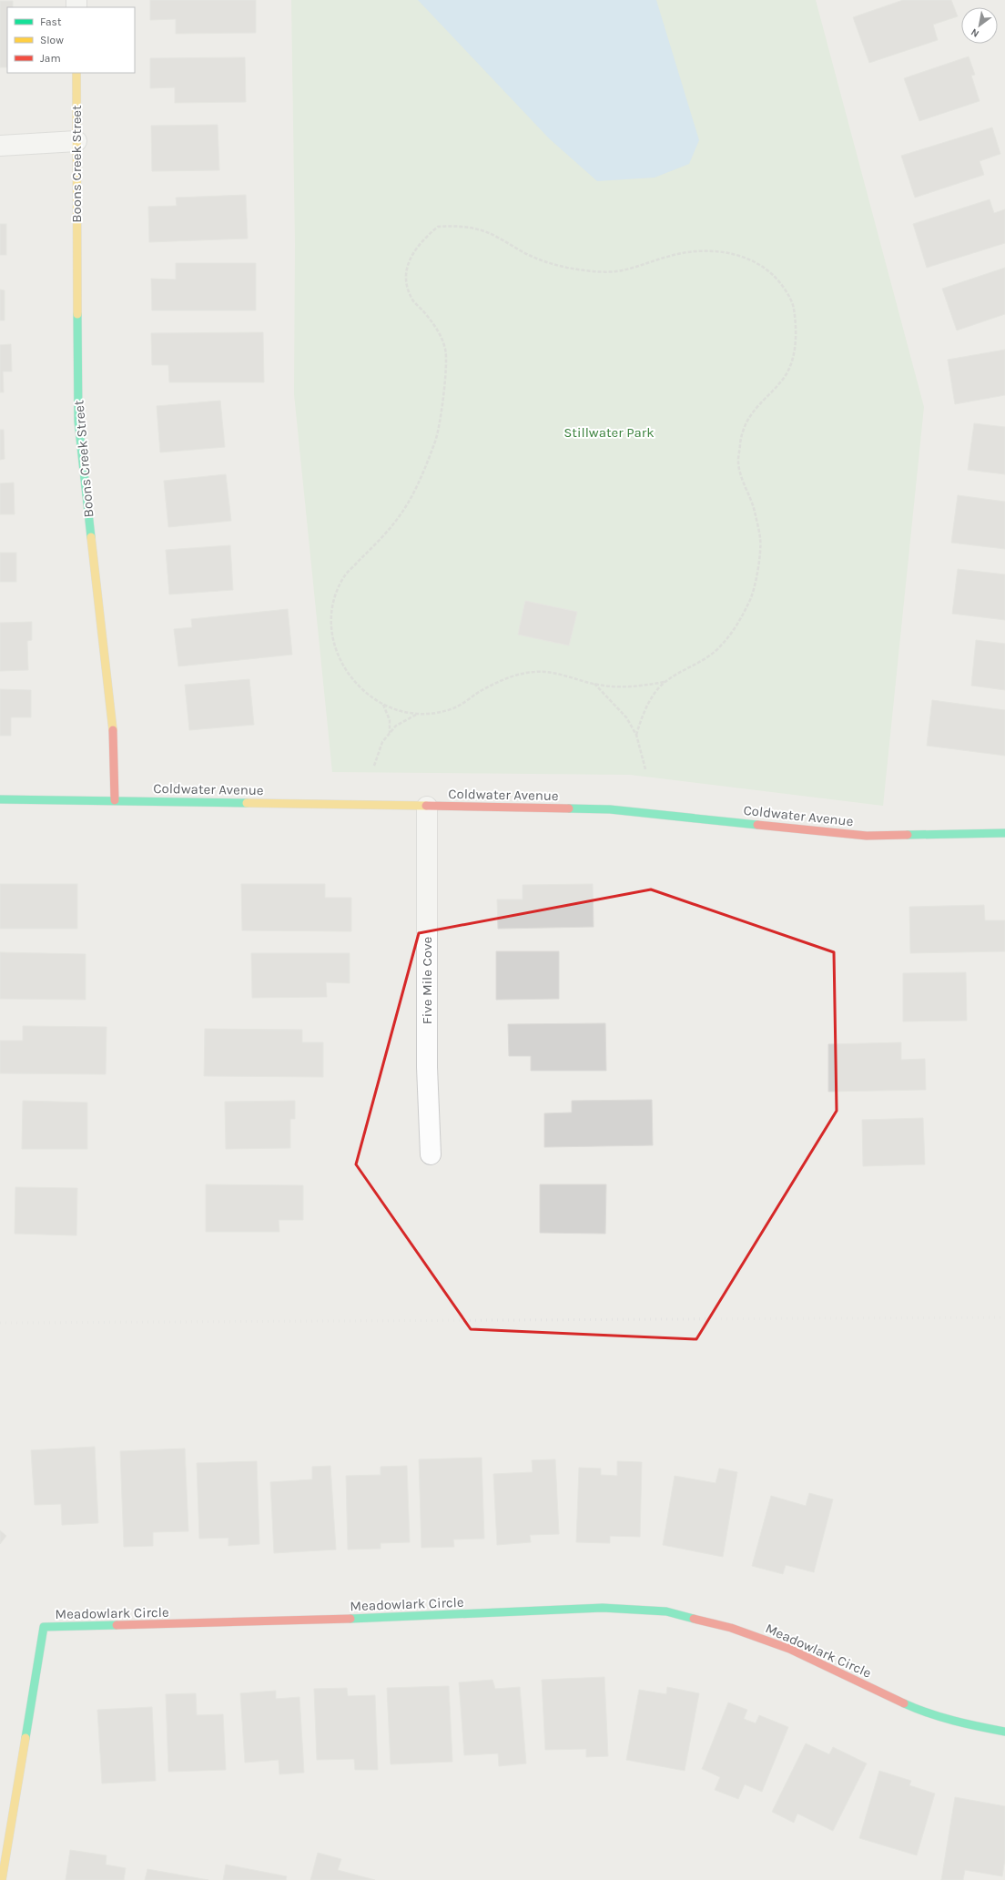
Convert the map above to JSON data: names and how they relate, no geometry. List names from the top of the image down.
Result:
{
  "streets": {
    "street": [
      "Boons Creek Street",
      "Coldwater Avenue",
      "Five Mile Cove",
      "Meadowlark Circle"
    ]
  },
  "crossings": [
    ["Boons Creek Street", "Coldwater Avenue"],
    ["Coldwater Avenue", "Five Mile Cove"]
  ],
  "parks": ["Stillwater Park"],
  "legend": ["Fast", "Slow", "Jam"],
  "north": "bottom left"
}
